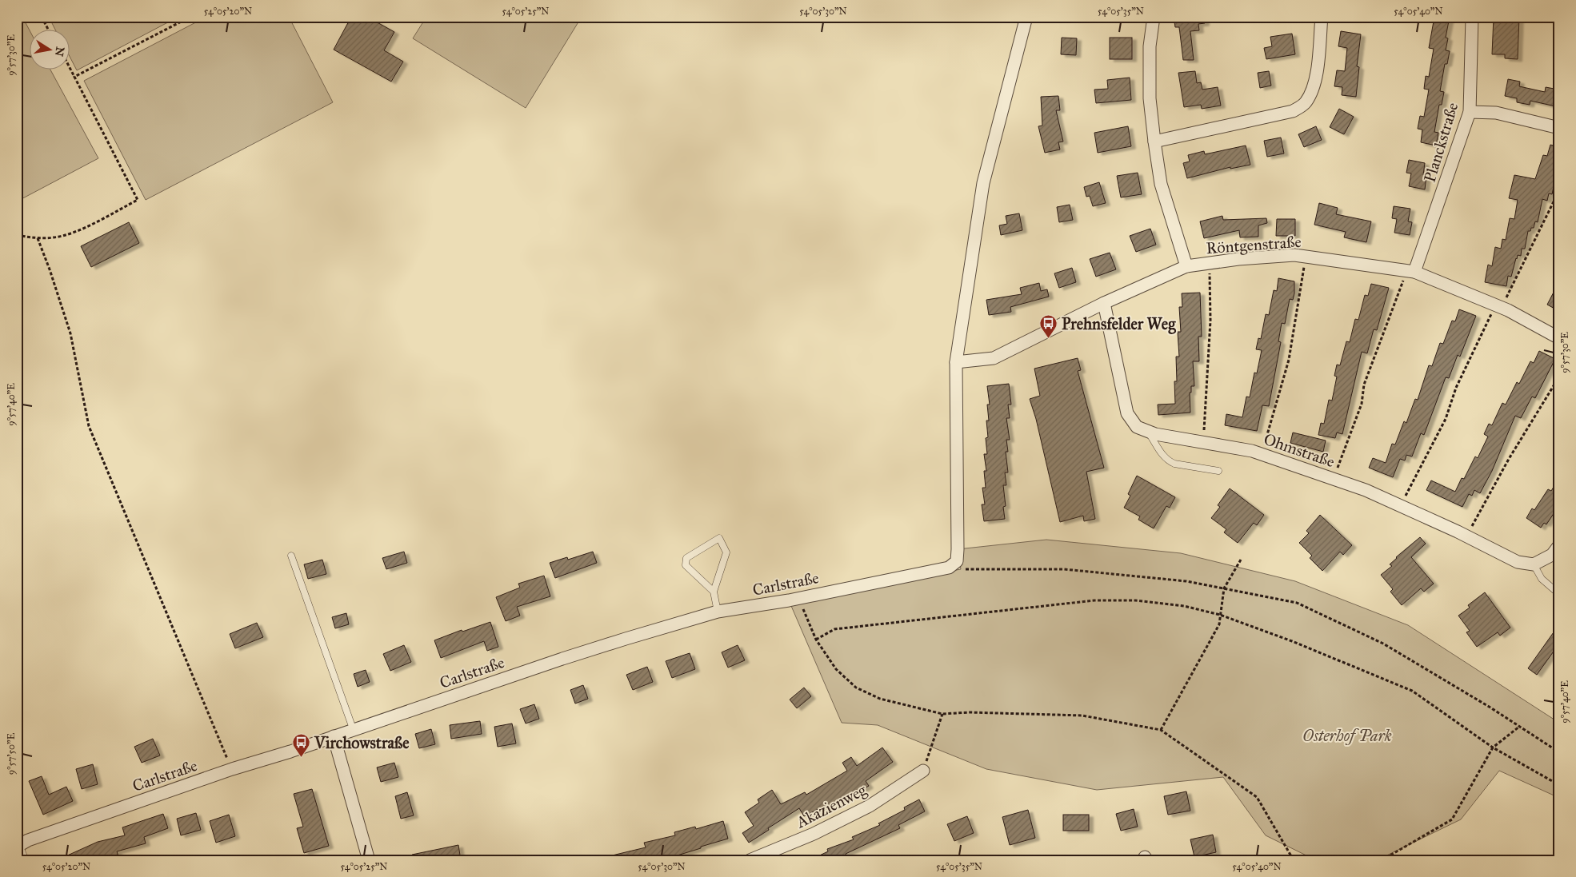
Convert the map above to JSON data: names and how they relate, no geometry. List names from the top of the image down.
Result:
{
  "streets": {
    "street": [
      "Planckstraße",
      "Röntgenstraße",
      "Ohmstraße",
      "Carlstraße",
      "Akazienweg"
    ]
  },
  "crossings": [
    ["Planckstraße", "Röntgenstraße"],
    ["Röntgenstraße", "Ohmstraße"]
  ],
  "parks": ["Osterhof Park"],
  "places": {
    "bus stop": ["Prehnsfelder Weg", "Virchowstraße"]
  },
  "north": "right",
  "coordinates": [
    "54°05'20\"N",
    "54°05'25\"N",
    "54°05'30\"N",
    "54°05'35\"N",
    "54°05'40\"N",
    "9°57'30\"E",
    "9°57'40\"E",
    "9°57'50\"E"
  ]
}
